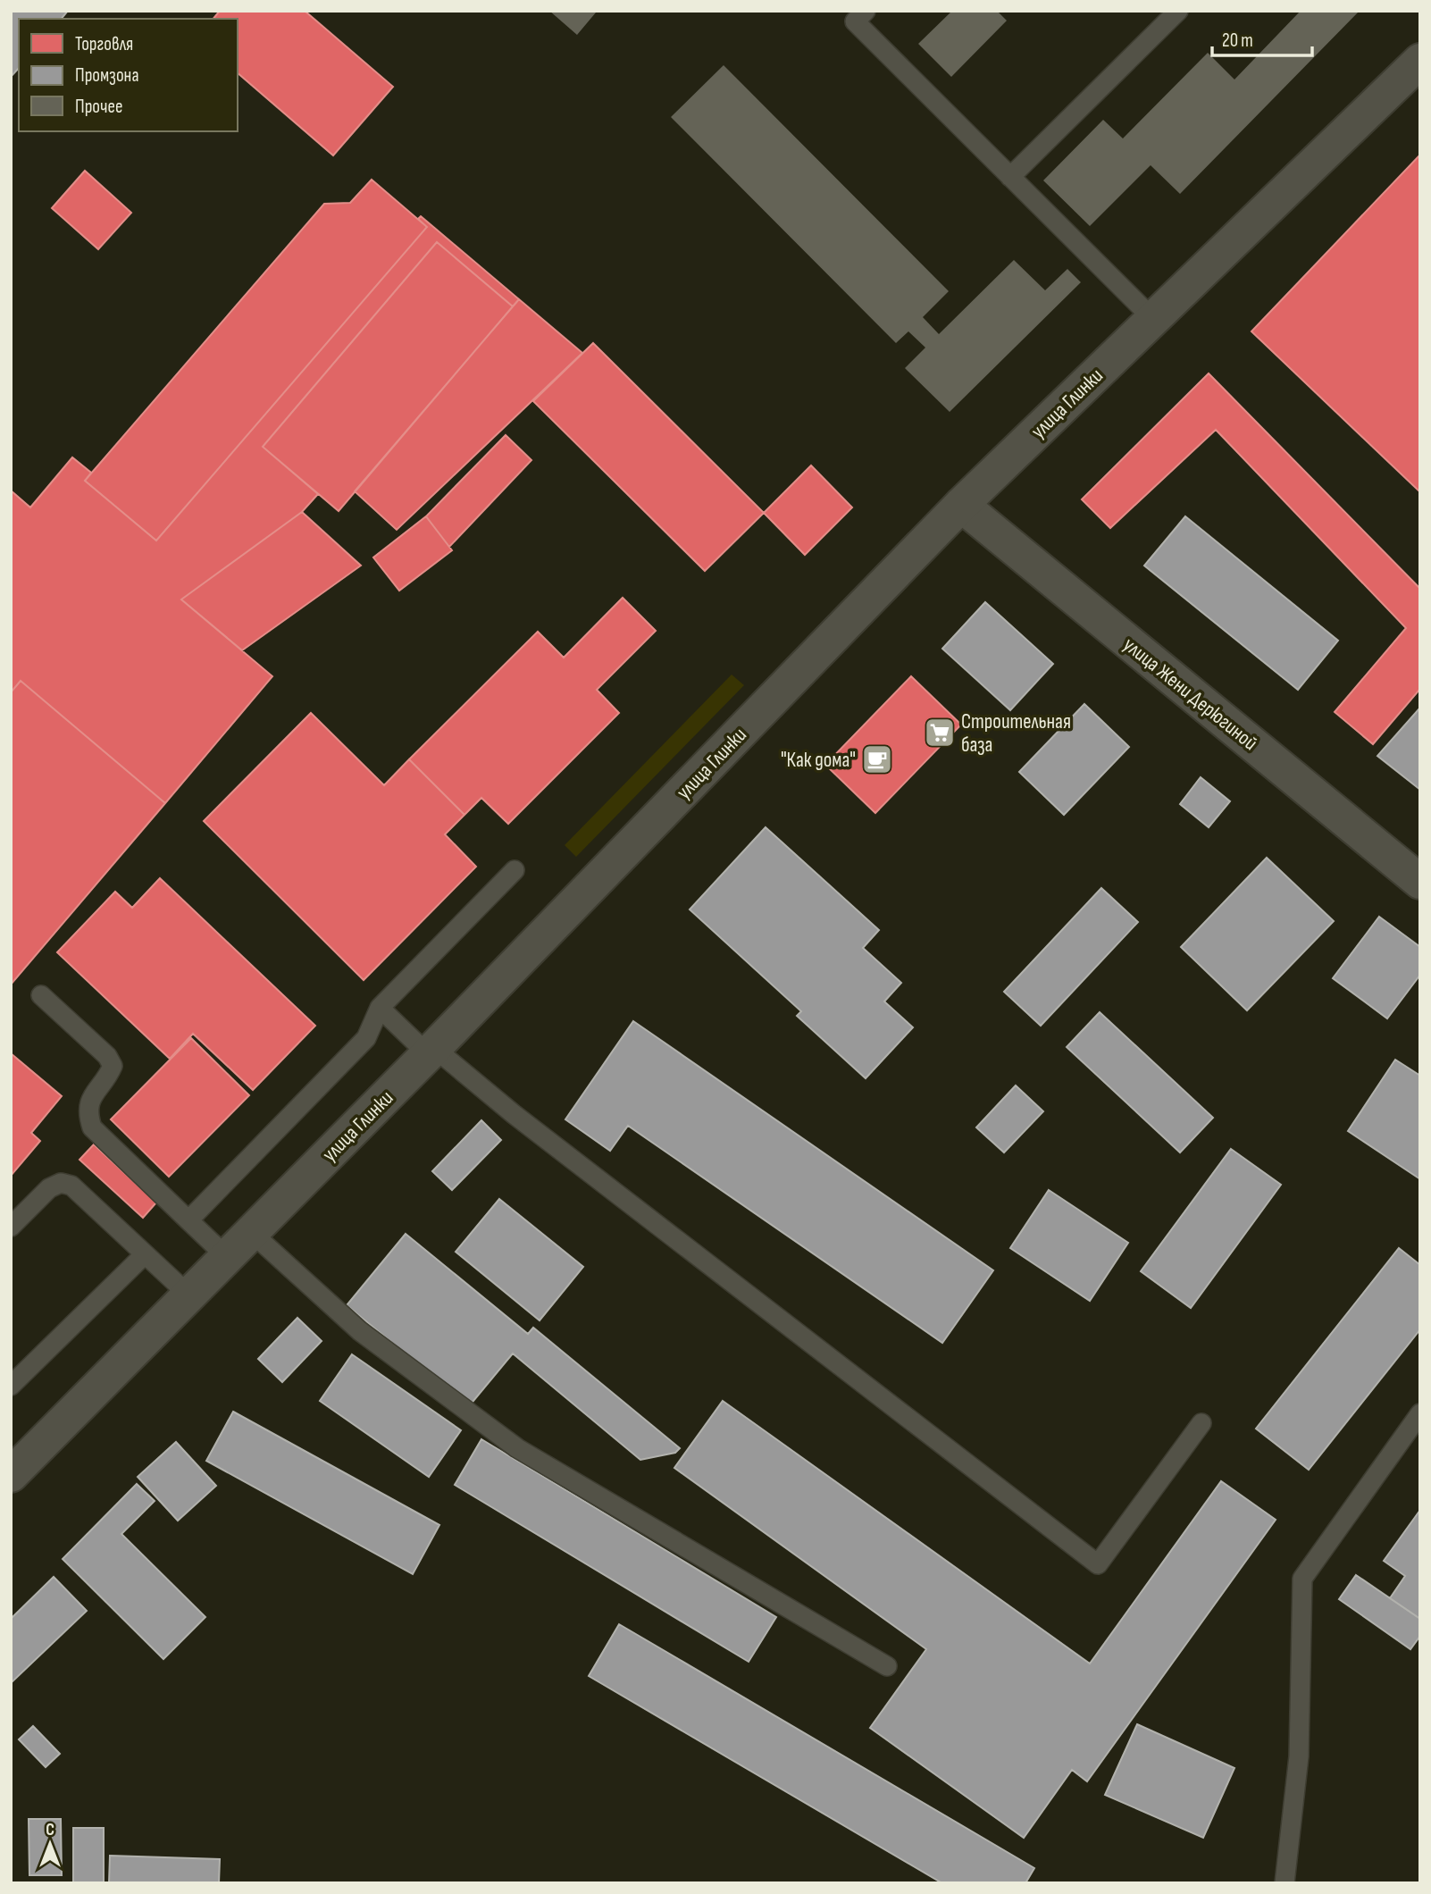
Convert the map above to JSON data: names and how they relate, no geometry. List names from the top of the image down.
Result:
{
  "streets": {
    "main road": ["улица Глинки", "улица Жени Дерюгиной"]
  },
  "crossings": [
    ["улица Глинки", "улица Жени Дерюгиной"]
  ],
  "places": {
    "supermarket": ["Строительная база"],
    "cafe": ["\"Как дома\""]
  },
  "legend": ["Торговля", "Промзона", "Прочее"],
  "scale_bar": "20 m",
  "north": "top"
}
